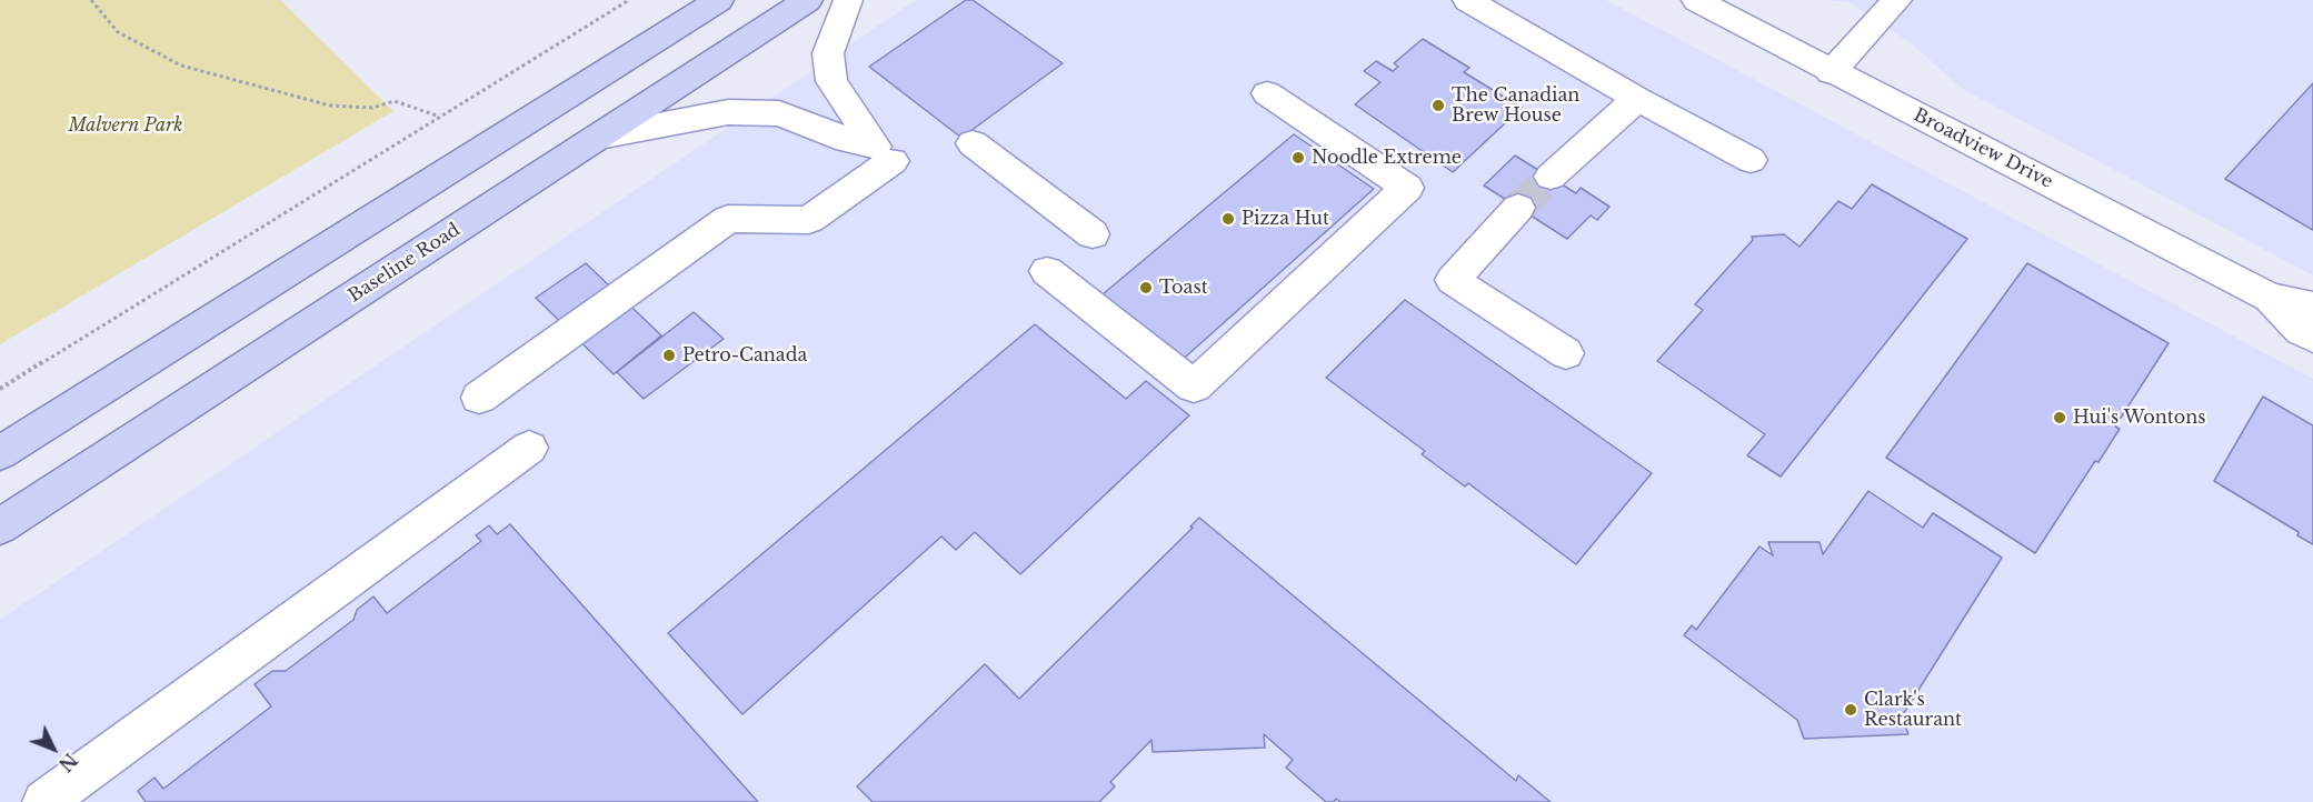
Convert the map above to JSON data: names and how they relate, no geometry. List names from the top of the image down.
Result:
{
  "streets": {
    "main road": ["Baseline Road"],
    "street": ["Broadview Drive"]
  },
  "parks": ["Malvern Park"],
  "places": [
    "The Canadian Brew House",
    "Noodle Extreme",
    "Pizza Hut",
    "Toast",
    "Petro-Canada",
    "Hui's Wontons",
    "Clark's Restaurant"
  ],
  "north": "bottom right"
}
